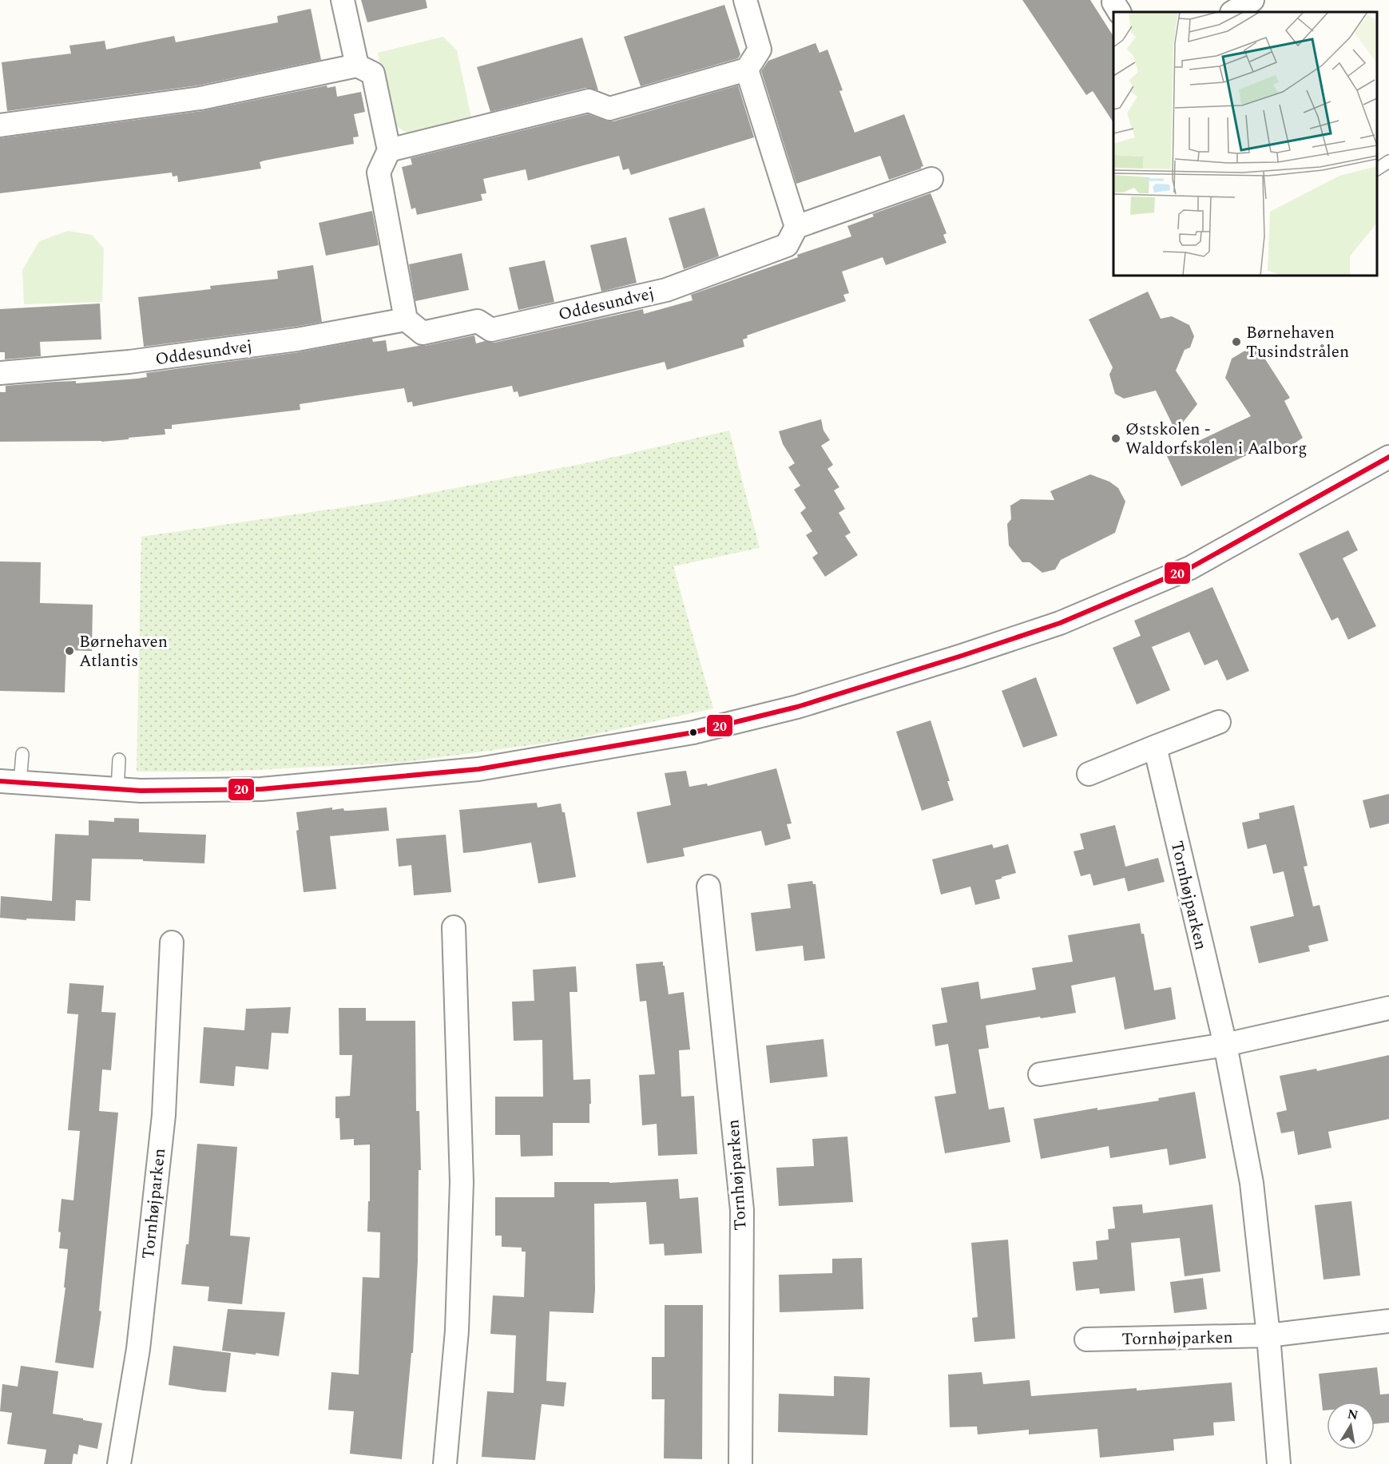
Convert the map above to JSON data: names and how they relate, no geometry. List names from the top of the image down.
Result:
{
  "streets": {
    "street": ["Oddesundvej", "Tornhøjparken"]
  },
  "places": ["Børnehaven Tusindstrålen", "Østskolen - Waldorfskolen i Aalborg", "Børnehaven Atlantis"],
  "lines": ["transit line 20"],
  "north": "top"
}
